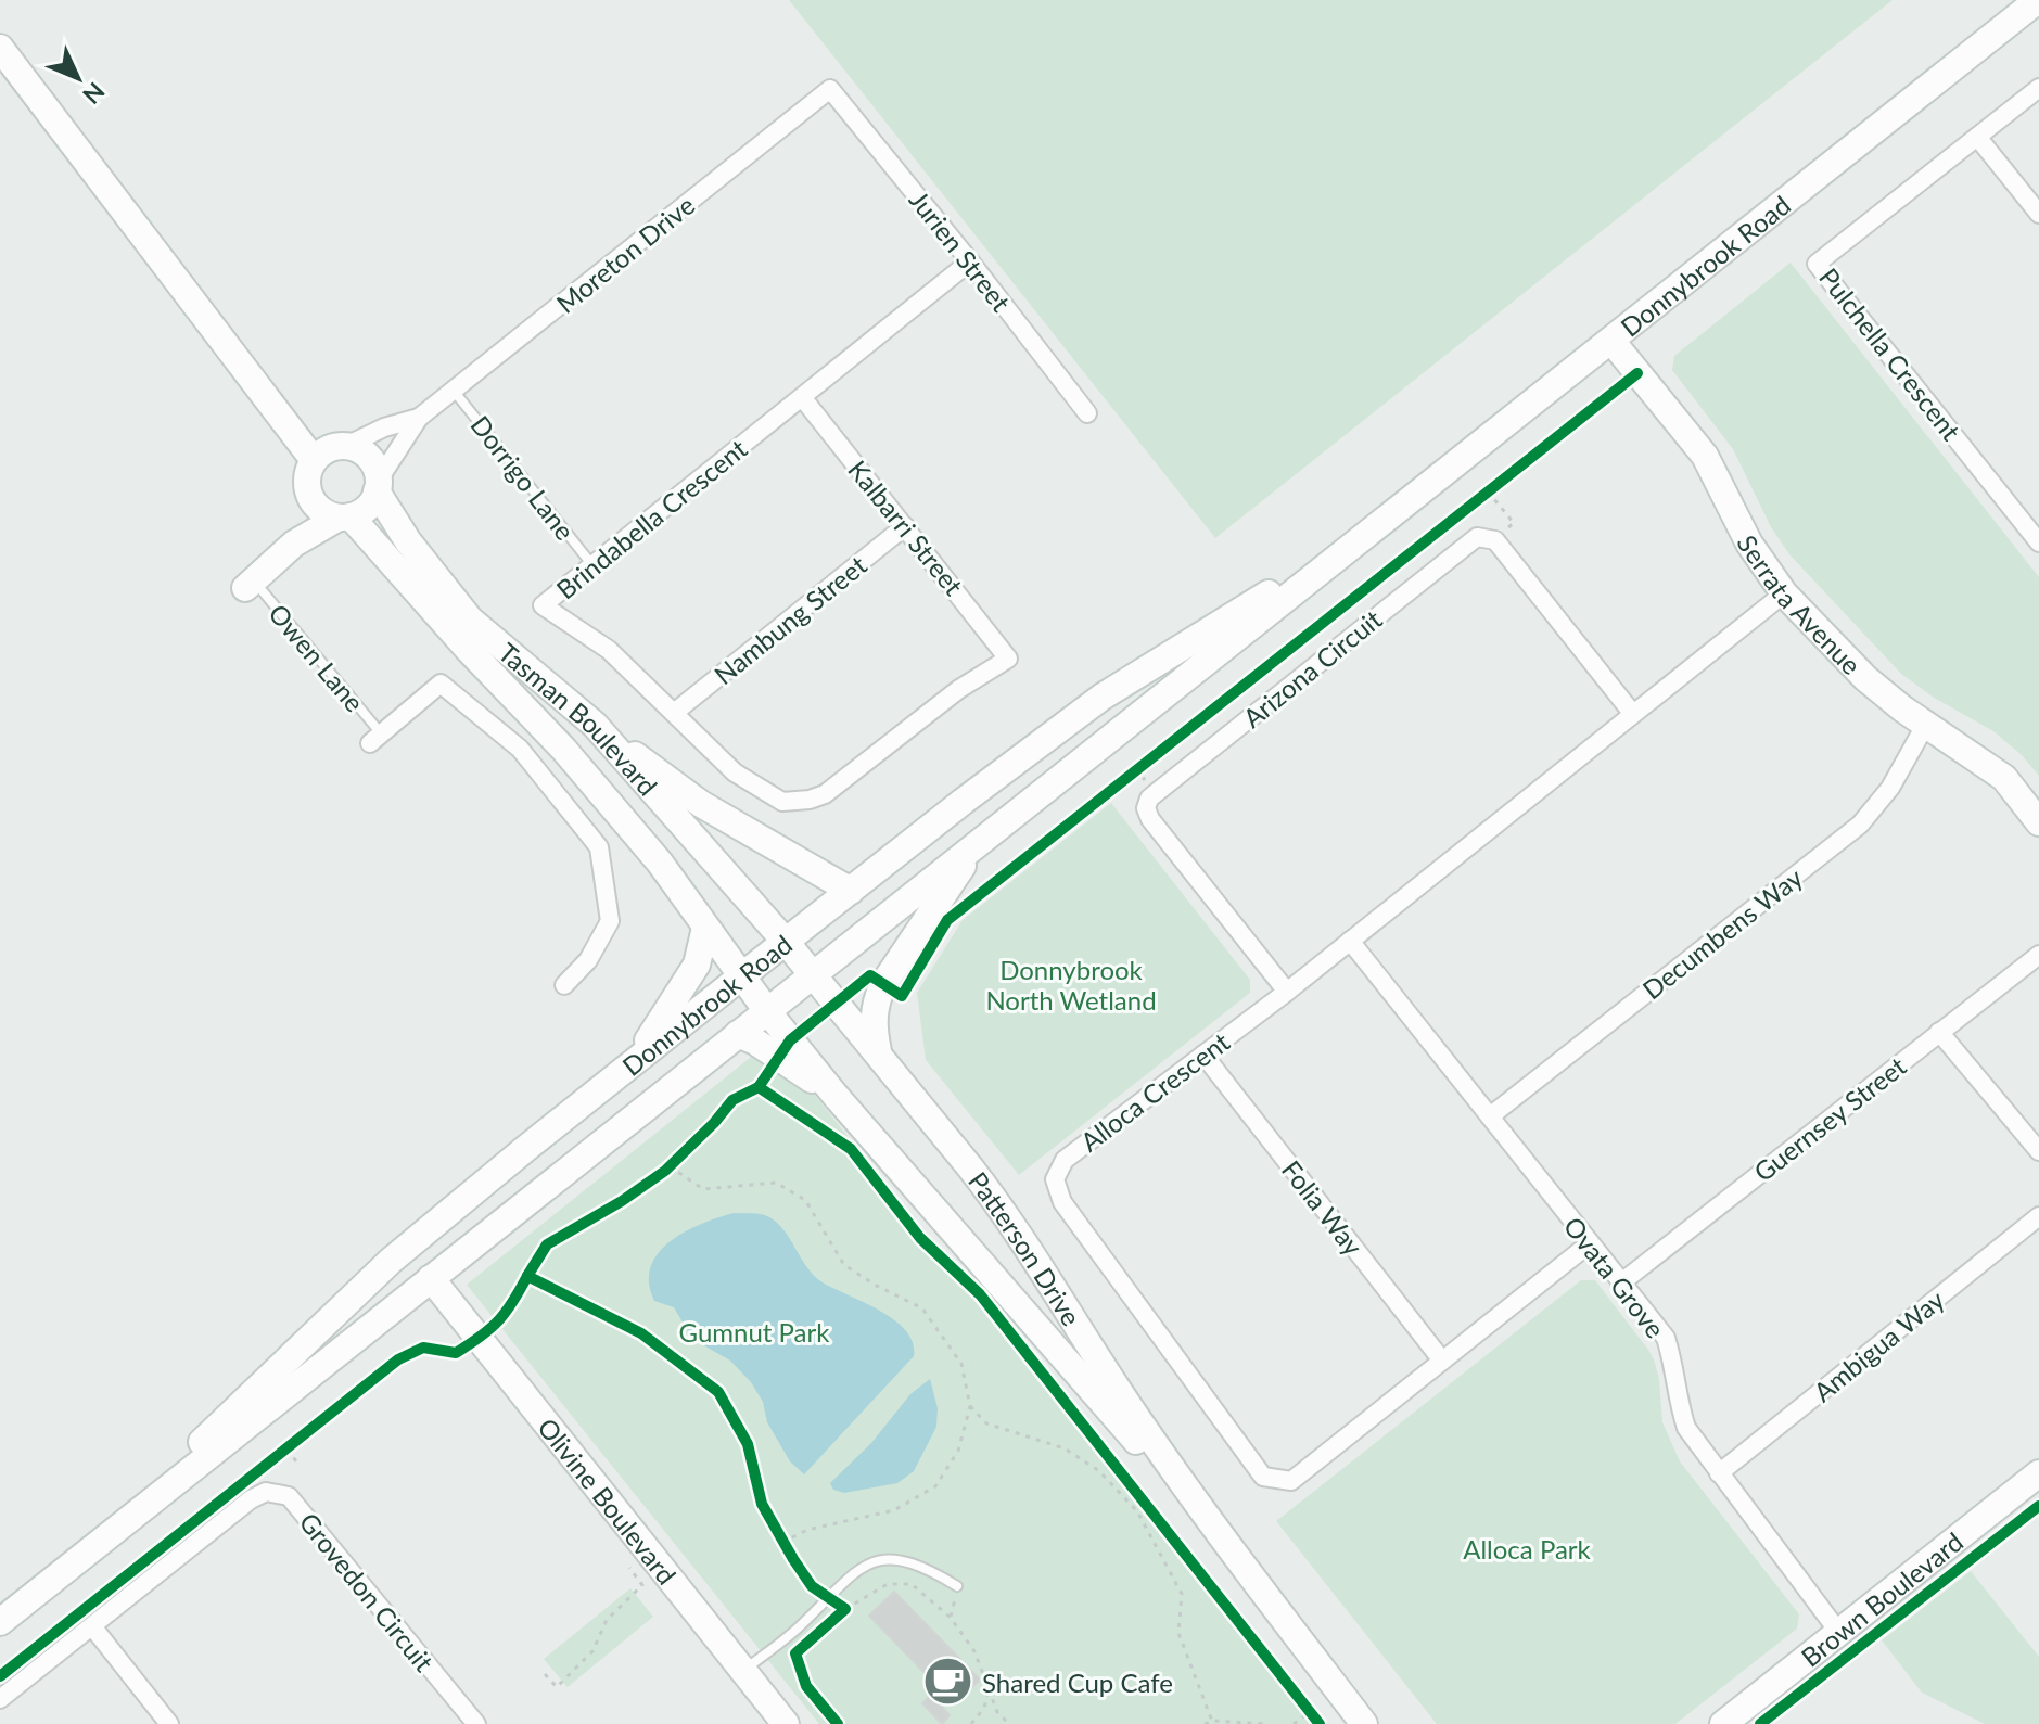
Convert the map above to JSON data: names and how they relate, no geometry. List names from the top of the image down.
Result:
{
  "streets": {
    "street": [
      "Jurien Street",
      "Moreton Drive",
      "Donnybrook Road",
      "Pulchella Crescent",
      "Brindabella Crescent",
      "Kalbarri Street",
      "Serrata Avenue",
      "Nambung Street",
      "Arizona Circuit",
      "Tasman Boulevard",
      "Decumbens Way",
      "Alloca Crescent",
      "Guernsey Street",
      "Folia Way",
      "Patterson Drive",
      "Ovata Grove",
      "Ambigua Way",
      "Olivine Boulevard",
      "Grovedon Circuit",
      "Brown Boulevard"
    ],
    "lane": ["Dorrigo Lane", "Owen Lane"]
  },
  "crossings": [
    ["Jurien Street", "Moreton Drive"],
    ["Jurien Street", "Brindabella Crescent"],
    ["Moreton Drive", "Dorrigo Lane"],
    ["Moreton Drive", "Tasman Boulevard"],
    ["Donnybrook Road", "Serrata Avenue"],
    ["Donnybrook Road", "Tasman Boulevard"],
    ["Donnybrook Road", "Patterson Drive"],
    ["Donnybrook Road", "Olivine Boulevard"],
    ["Dorrigo Lane", "Brindabella Crescent"],
    ["Brindabella Crescent", "Kalbarri Street"],
    ["Brindabella Crescent", "Nambung Street"],
    ["Kalbarri Street", "Nambung Street"],
    ["Serrata Avenue", "Decumbens Way"],
    ["Serrata Avenue", "Alloca Crescent"],
    ["Arizona Circuit", "Alloca Crescent"],
    ["Tasman Boulevard", "Patterson Drive"],
    ["Decumbens Way", "Ovata Grove"],
    ["Alloca Crescent", "Folia Way"],
    ["Alloca Crescent", "Ovata Grove"],
    ["Guernsey Street", "Ovata Grove"],
    ["Ovata Grove", "Ambigua Way"],
    ["Ovata Grove", "Brown Boulevard"]
  ],
  "parks": ["Donnybrook North Wetland", "Gumnut Park", "Alloca Park"],
  "places": {
    "cafe": ["Shared Cup Cafe"]
  },
  "north": "bottom right"
}
